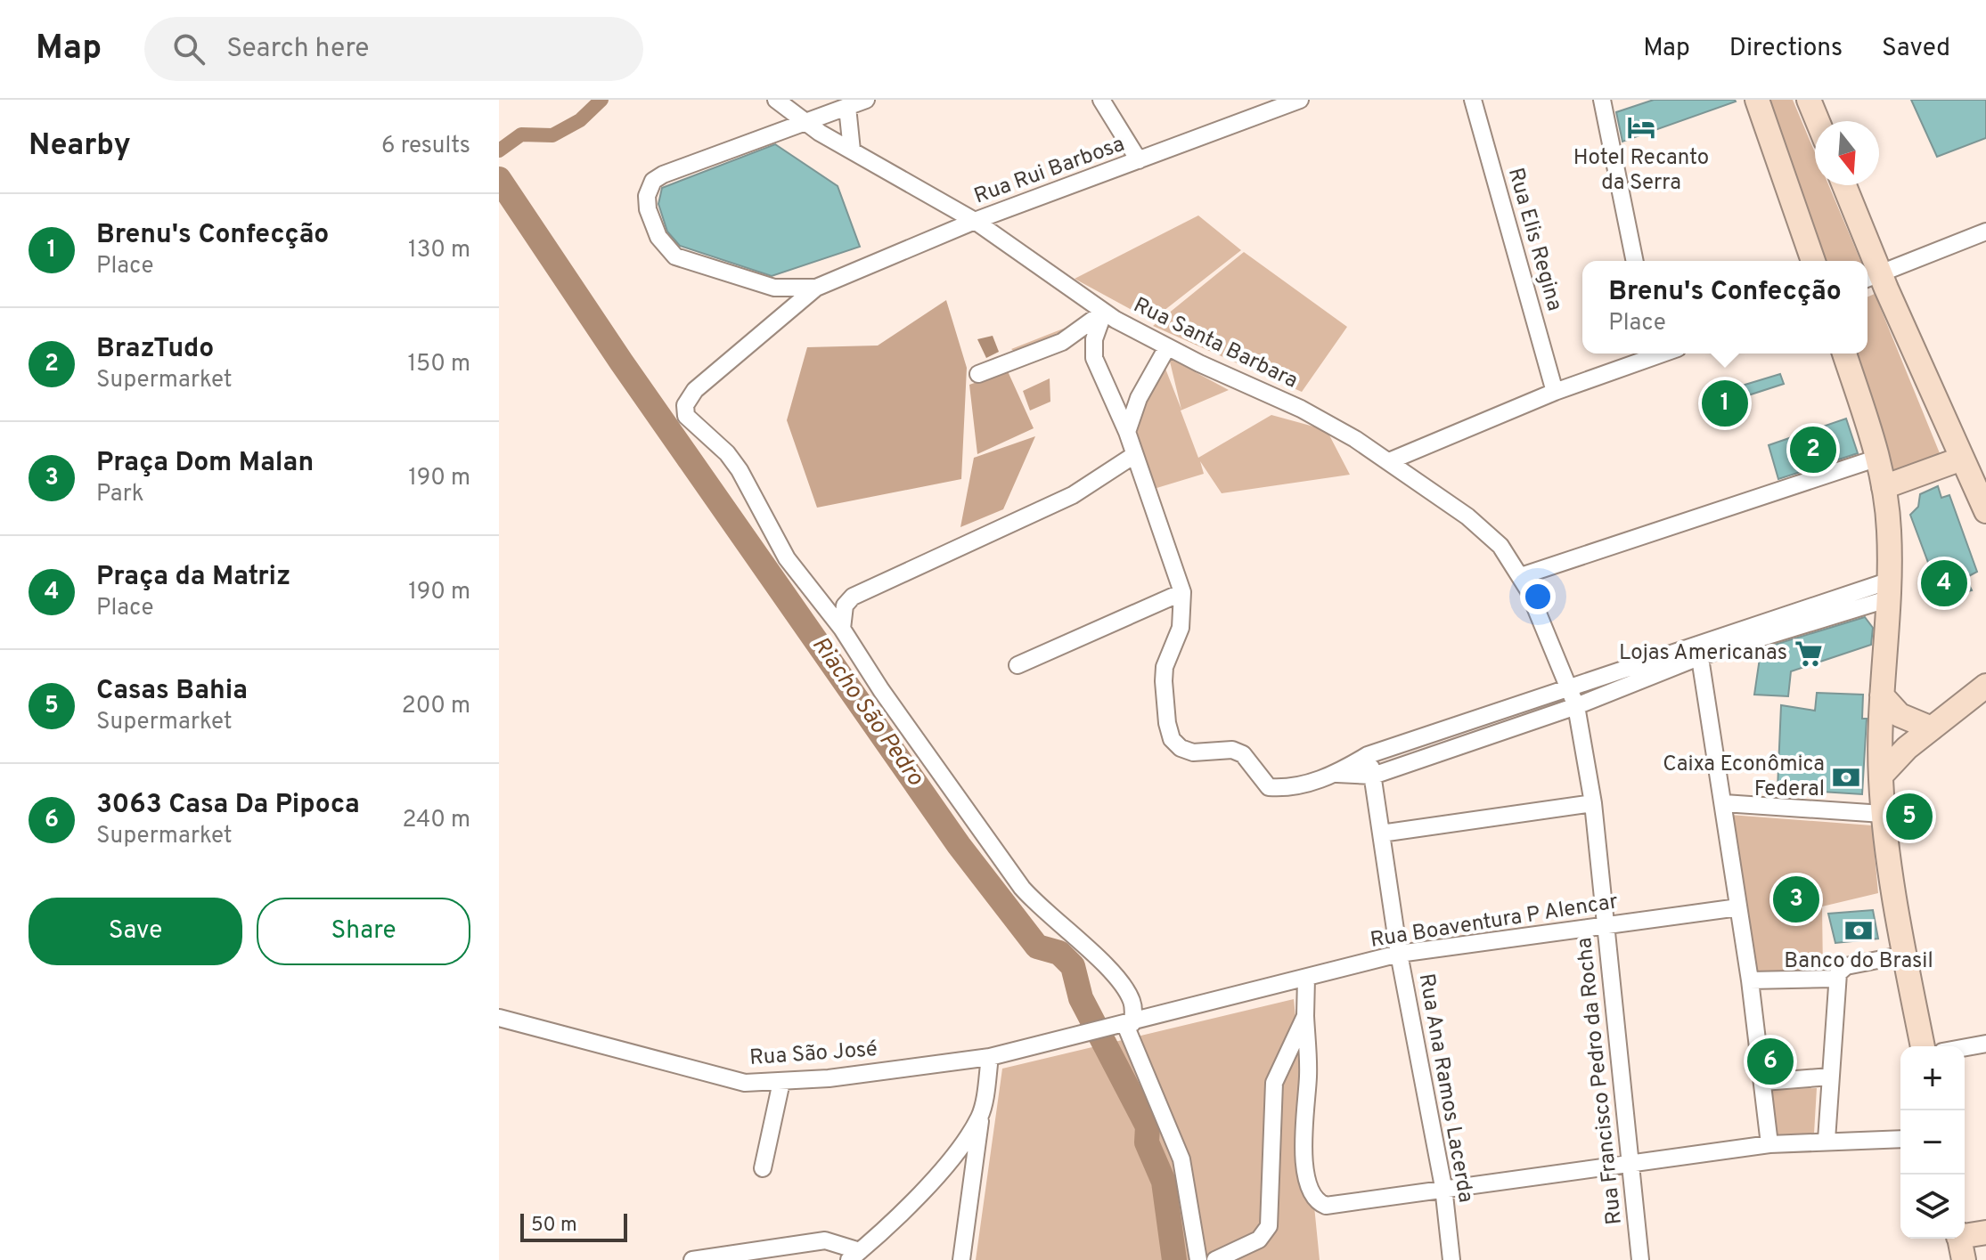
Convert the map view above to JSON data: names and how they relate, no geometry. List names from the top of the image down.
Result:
{
  "streets": {
    "street": [
      "Rua Rui Barbosa",
      "Rua Elis Regina",
      "Rua Santa Barbara",
      "Rua Boaventura P Alencar",
      "Rua São José",
      "Rua Francisco Pedro da Rocha",
      "Rua Ana Ramos Lacerda"
    ]
  },
  "crossings": [
    ["Rua Rui Barbosa", "Rua Santa Barbara"],
    ["Rua Santa Barbara", "Rua Francisco Pedro da Rocha"],
    ["Rua Boaventura P Alencar", "Rua São José"],
    ["Rua Boaventura P Alencar", "Rua Francisco Pedro da Rocha"],
    ["Rua Boaventura P Alencar", "Rua Ana Ramos Lacerda"]
  ],
  "water": ["Riacho São Pedro"],
  "places": {
    "hotel": ["Hotel Recanto da Serra"],
    "supermarket": ["Lojas Americanas"],
    "bank": ["Caixa Econômica Federal", "Banco do Brasil"]
  },
  "scale_bar": "50 m",
  "north": "bottom",
  "page": {
    "header": "Map",
    "search": "Search here",
    "nav": ["Map", "Directions", "Saved"],
    "heading": ["Nearby", "6 results"],
    "list": [
      {
        "mark": "1",
        "name": "Brenu's Confecção",
        "note": "Place",
        "value": "130 m"
      },
      {
        "mark": "2",
        "name": "BrazTudo",
        "note": "Supermarket",
        "value": "150 m"
      },
      {
        "mark": "3",
        "name": "Praça Dom Malan",
        "note": "Park",
        "value": "190 m"
      },
      {
        "mark": "4",
        "name": "Praça da Matriz",
        "note": "Place",
        "value": "190 m"
      },
      {
        "mark": "5",
        "name": "Casas Bahia",
        "note": "Supermarket",
        "value": "200 m"
      },
      {
        "mark": "6",
        "name": "3063 Casa Da Pipoca",
        "note": "Supermarket",
        "value": "240 m"
      }
    ],
    "popup": ["Brenu's Confecção", "Place"],
    "pins": [
      "1",
      "2",
      "4",
      "5",
      "3",
      "6"
    ],
    "buttons": ["Save", "Share"],
    "map_buttons": ["+", "−"],
    "scale": "50 m"
  }
}
